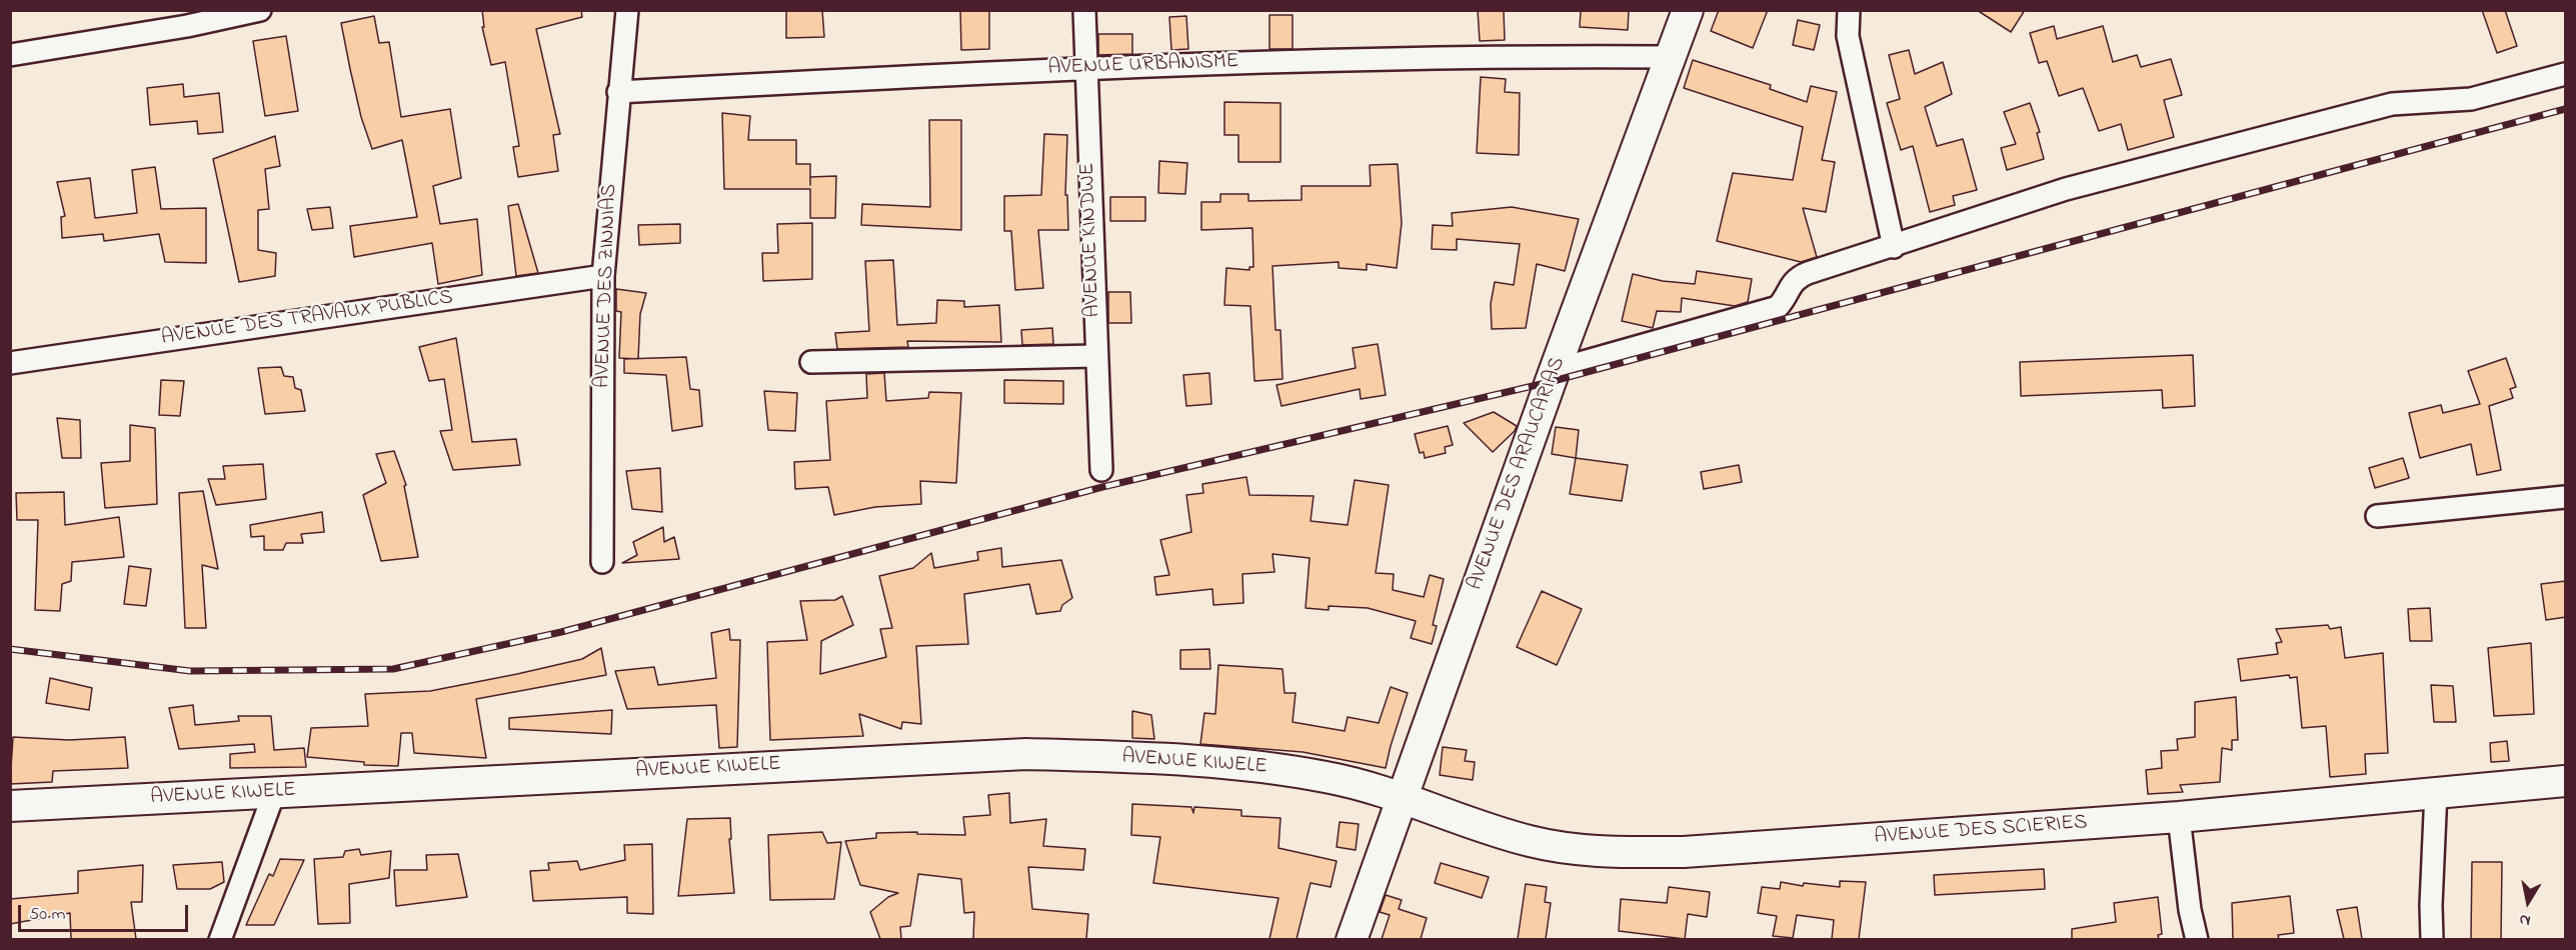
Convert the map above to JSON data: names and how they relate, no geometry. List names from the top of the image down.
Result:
{
  "streets": {
    "street": [
      "AVENUE URBANISME",
      "AVENUE KINDWE",
      "AVENUE DES ZINNIAS",
      "AVENUE DES TRAVAUX PUBLICS",
      "AVENUE DES ARAUCARIAS",
      "AVENUE KIWELE",
      "AVENUE DES SCIERIES"
    ]
  },
  "crossings": [
    ["AVENUE URBANISME", "AVENUE KINDWE"],
    ["AVENUE URBANISME", "AVENUE DES ZINNIAS"],
    ["AVENUE URBANISME", "AVENUE DES ARAUCARIAS"],
    ["AVENUE DES ZINNIAS", "AVENUE DES TRAVAUX PUBLICS"],
    ["AVENUE DES ARAUCARIAS", "AVENUE KIWELE"],
    ["AVENUE DES ARAUCARIAS", "AVENUE DES SCIERIES"],
    ["AVENUE KIWELE", "AVENUE DES SCIERIES"]
  ],
  "scale_bar": "50 m",
  "north": "bottom"
}
